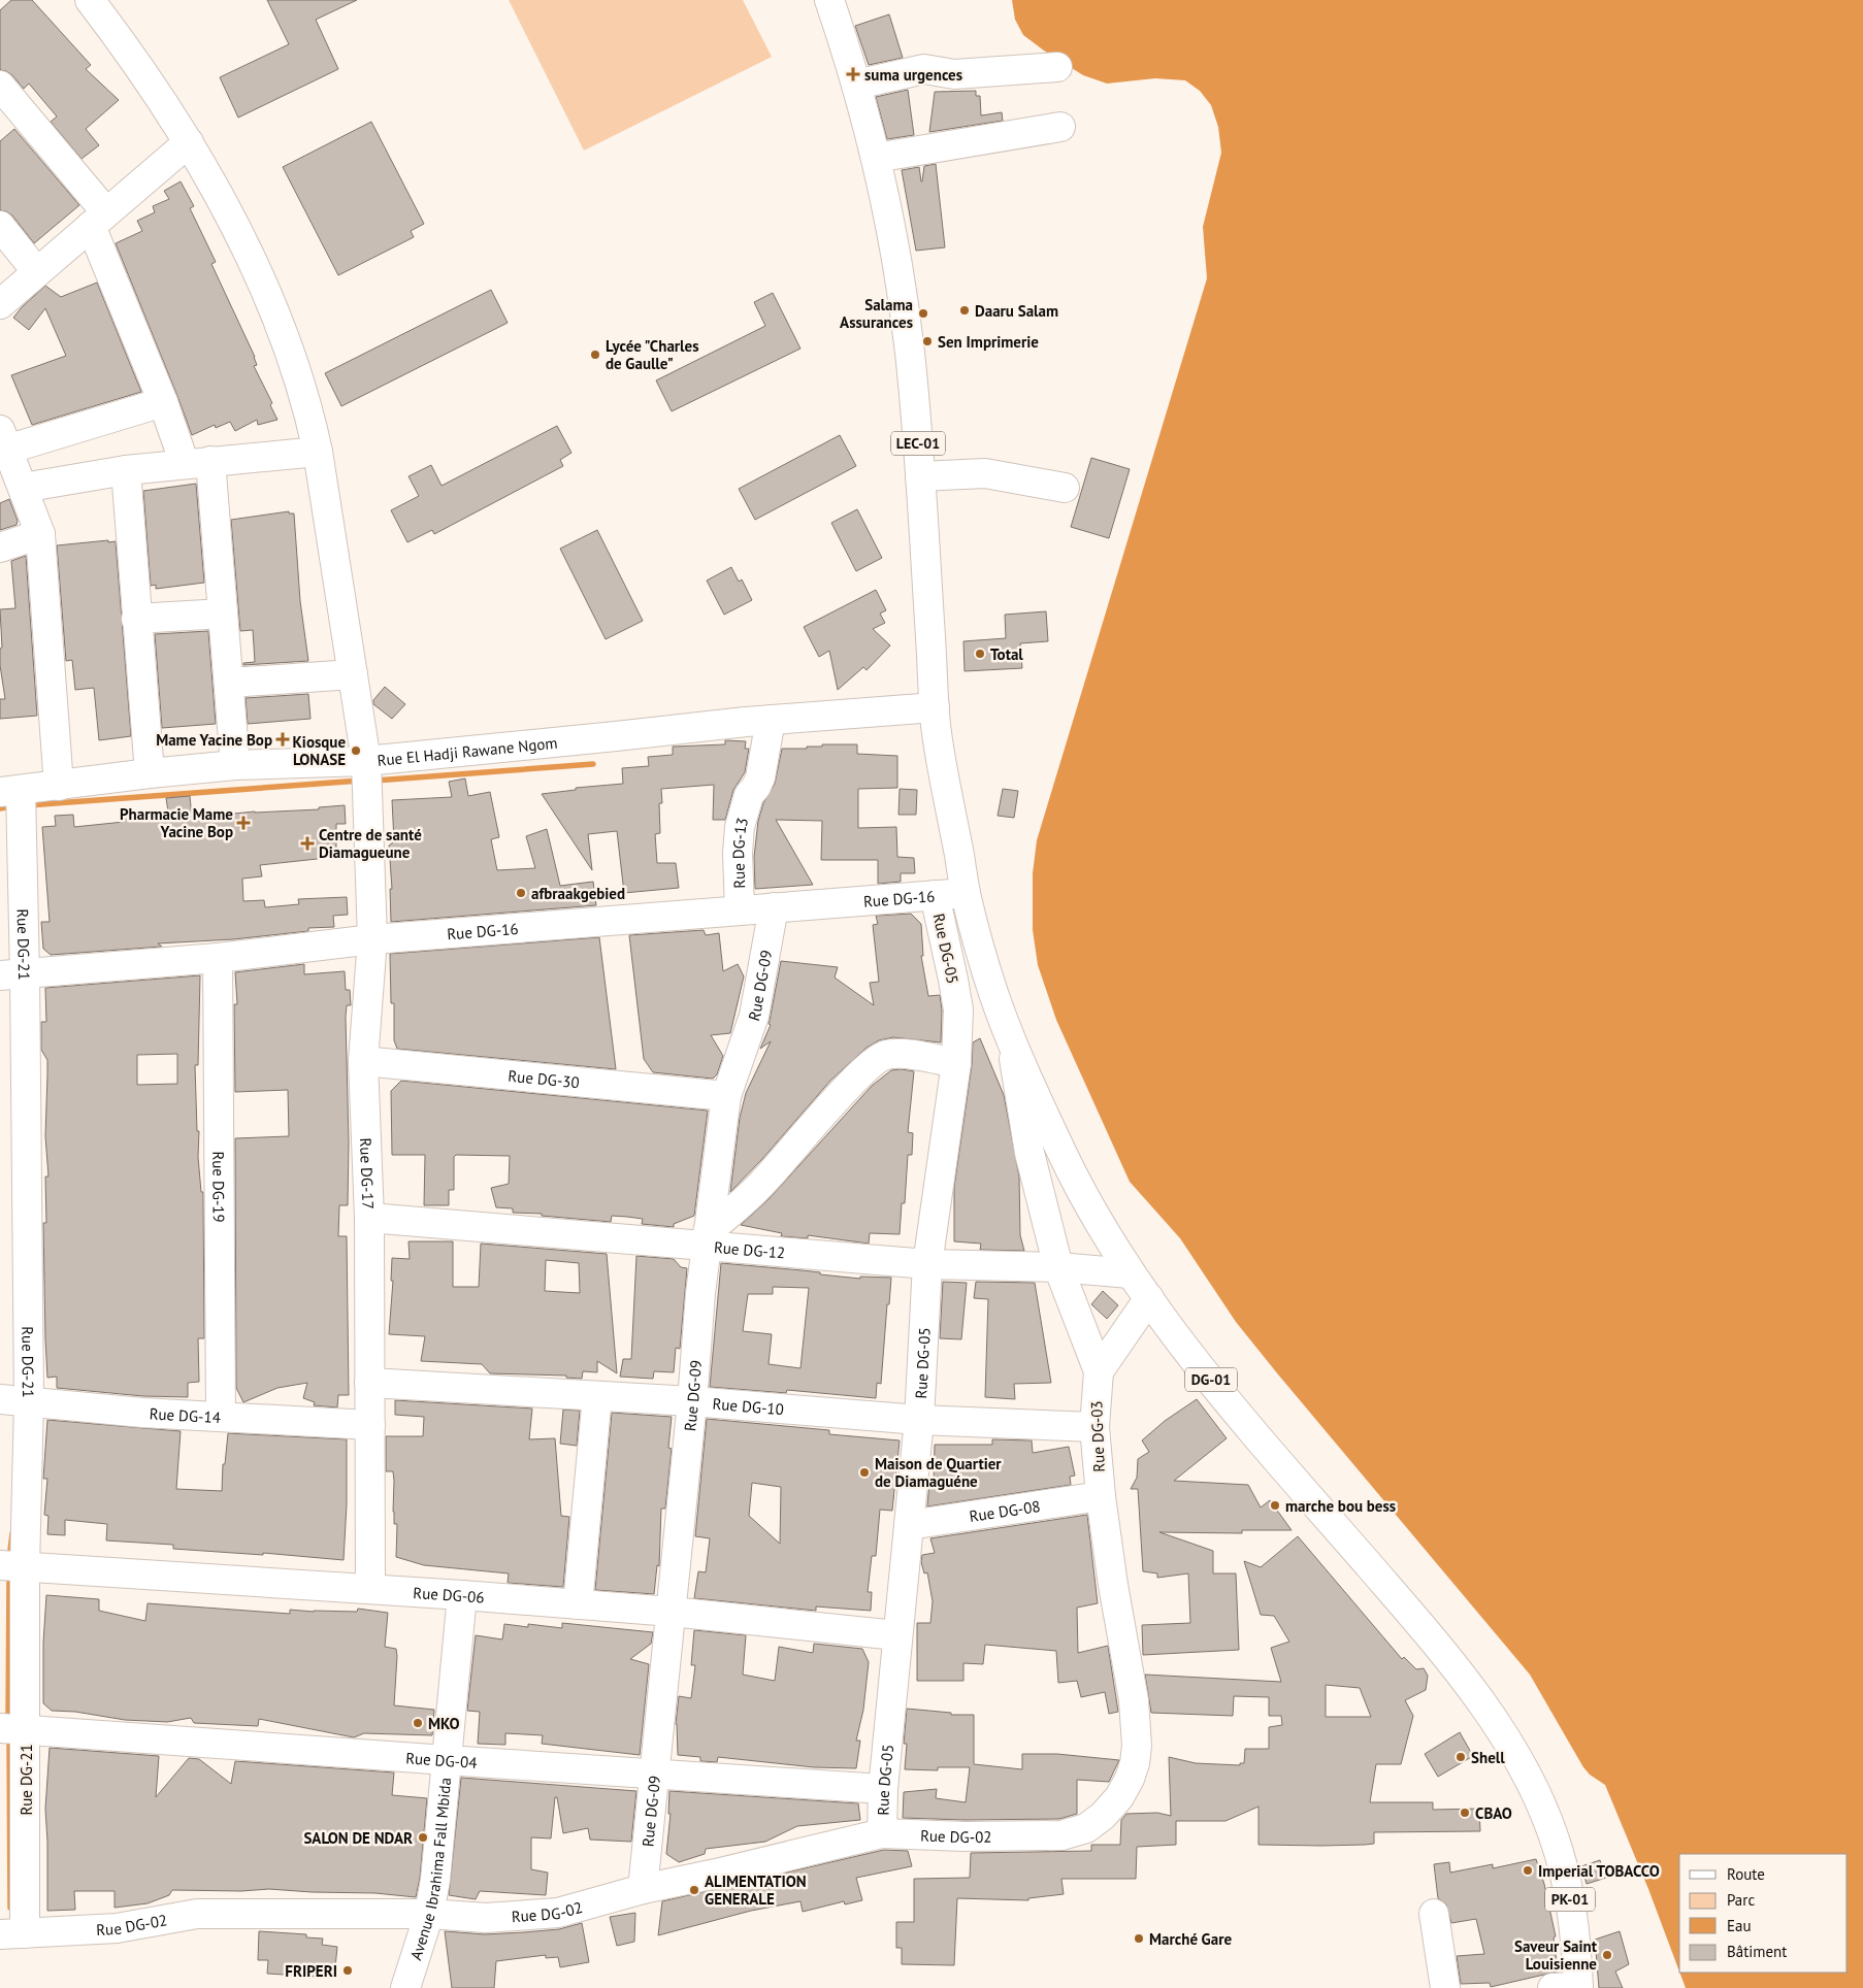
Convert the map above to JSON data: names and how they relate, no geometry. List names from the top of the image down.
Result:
{
  "streets": {
    "main road": [
      "LEC-01",
      "Rue El Hadji Rawane Ngom",
      "Rue DG-13",
      "Rue DG-16",
      "Rue DG-21",
      "Rue DG-05",
      "Rue DG-09",
      "Rue DG-30",
      "Rue DG-17",
      "Rue DG-19",
      "Rue DG-12",
      "DG-01",
      "Rue DG-10",
      "Rue DG-14",
      "Rue DG-03",
      "Rue DG-08",
      "Rue DG-06",
      "Rue DG-04",
      "Rue DG-02",
      "Avenue Ibrahima Fall Mbida",
      "PK-01"
    ]
  },
  "crossings": [
    ["LEC-01", "Rue El Hadji Rawane Ngom"],
    ["LEC-01", "Rue DG-16"],
    ["LEC-01", "DG-01"],
    ["Rue El Hadji Rawane Ngom", "Rue DG-13"],
    ["Rue El Hadji Rawane Ngom", "Rue DG-21"],
    ["Rue El Hadji Rawane Ngom", "Rue DG-17"],
    ["Rue DG-13", "Rue DG-16"],
    ["Rue DG-16", "Rue DG-21"],
    ["Rue DG-16", "Rue DG-05"],
    ["Rue DG-16", "Rue DG-09"],
    ["Rue DG-16", "Rue DG-17"],
    ["Rue DG-16", "Rue DG-19"],
    ["Rue DG-16", "DG-01"],
    ["Rue DG-21", "Rue DG-14"],
    ["Rue DG-21", "Rue DG-06"],
    ["Rue DG-21", "Rue DG-04"],
    ["Rue DG-21", "Rue DG-02"],
    ["Rue DG-05", "Rue DG-12"],
    ["Rue DG-05", "Rue DG-10"],
    ["Rue DG-05", "Rue DG-08"],
    ["Rue DG-05", "Rue DG-06"],
    ["Rue DG-05", "Rue DG-04"],
    ["Rue DG-05", "Rue DG-02"],
    ["Rue DG-09", "Rue DG-30"],
    ["Rue DG-09", "Rue DG-12"],
    ["Rue DG-09", "Rue DG-10"],
    ["Rue DG-09", "Rue DG-06"],
    ["Rue DG-09", "Rue DG-04"],
    ["Rue DG-09", "Rue DG-02"],
    ["Rue DG-30", "Rue DG-17"],
    ["Rue DG-17", "Rue DG-12"],
    ["Rue DG-17", "Rue DG-10"],
    ["Rue DG-17", "Rue DG-14"],
    ["Rue DG-17", "Rue DG-06"],
    ["Rue DG-19", "Rue DG-14"],
    ["Rue DG-12", "DG-01"],
    ["Rue DG-12", "Rue DG-03"],
    ["DG-01", "Rue DG-03"],
    ["DG-01", "PK-01"],
    ["Rue DG-10", "Rue DG-03"],
    ["Rue DG-03", "Rue DG-08"],
    ["Rue DG-03", "Rue DG-02"],
    ["Rue DG-06", "Avenue Ibrahima Fall Mbida"],
    ["Rue DG-04", "Avenue Ibrahima Fall Mbida"],
    ["Rue DG-02", "Avenue Ibrahima Fall Mbida"]
  ],
  "places": {
    "health": [
      "suma urgences",
      "Mame Yacine Bop",
      "Pharmacie Mame Yacine Bop",
      "Centre de santé Diamagueune"
    ],
    "other": [
      "Daaru Salam",
      "Salama Assurances",
      "Sen Imprimerie",
      "Lycée \"Charles de Gaulle\"",
      "Total",
      "Kiosque LONASE",
      "afbraakgebied",
      "Maison de Quartier de Diamaguéne",
      "marche bou bess",
      "MKO",
      "Shell",
      "CBAO",
      "SALON DE NDAR",
      "Imperial TOBACCO",
      "ALIMENTATION GENERALE",
      "Marché Gare",
      "Saveur Saint Louisienne",
      "FRIPERI"
    ]
  },
  "legend": [
    "Route",
    "Parc",
    "Eau",
    "Bâtiment"
  ]
}
